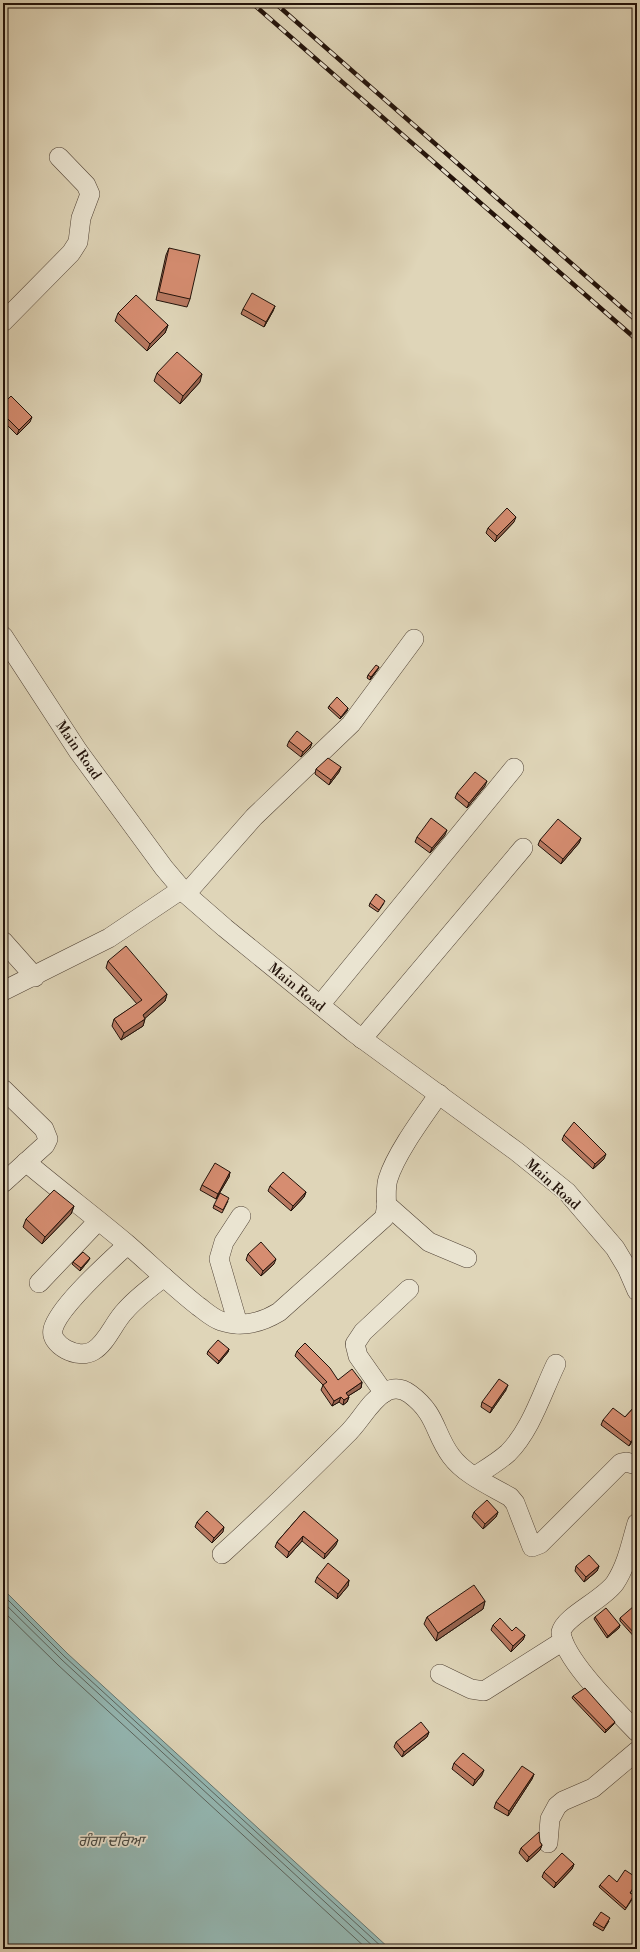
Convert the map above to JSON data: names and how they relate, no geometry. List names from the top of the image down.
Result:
{
  "streets": {
    "street": ["Main Road"]
  },
  "water": ["ਗੰਗਾ ਦਰਿਆ"]
}
